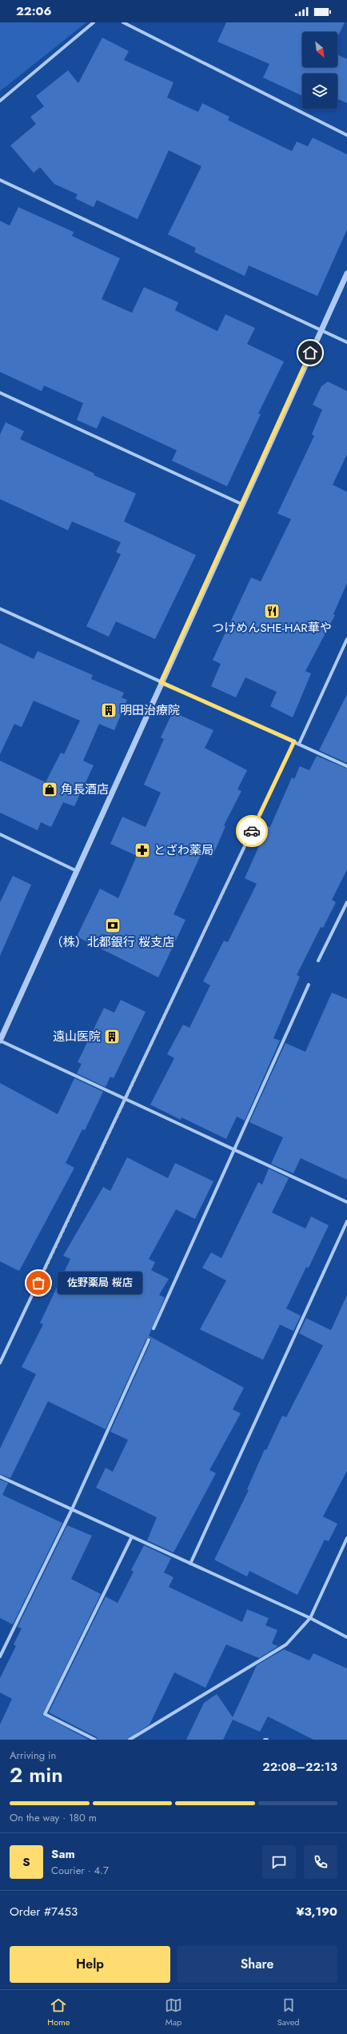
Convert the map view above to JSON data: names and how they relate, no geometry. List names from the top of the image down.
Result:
{
  "places": {
    "restaurant": ["つけめんSHE-HAR華や"],
    "building": ["明田治療院", "遠山医院"],
    "shop": ["角長酒店"],
    "pharmacy": ["とざわ薬局"],
    "bank": ["（株）北都銀行 桜支店"],
    "other": ["佐野薬局 桜店"]
  },
  "north": "bottom right",
  "page": {
    "status": "22:06",
    "bubble": "佐野薬局 桜店",
    "heading": ["2 min", "Arriving in", "22:08–22:13"],
    "panel": [
      "Sam",
      "Courier · 4.7",
      "Order #7453",
      "¥3,190"
    ],
    "bar": "On the way · 180 m",
    "round": "S",
    "buttons": ["Help", "Share"],
    "tabs": ["Home", "Map", "Saved"]
  }
}
